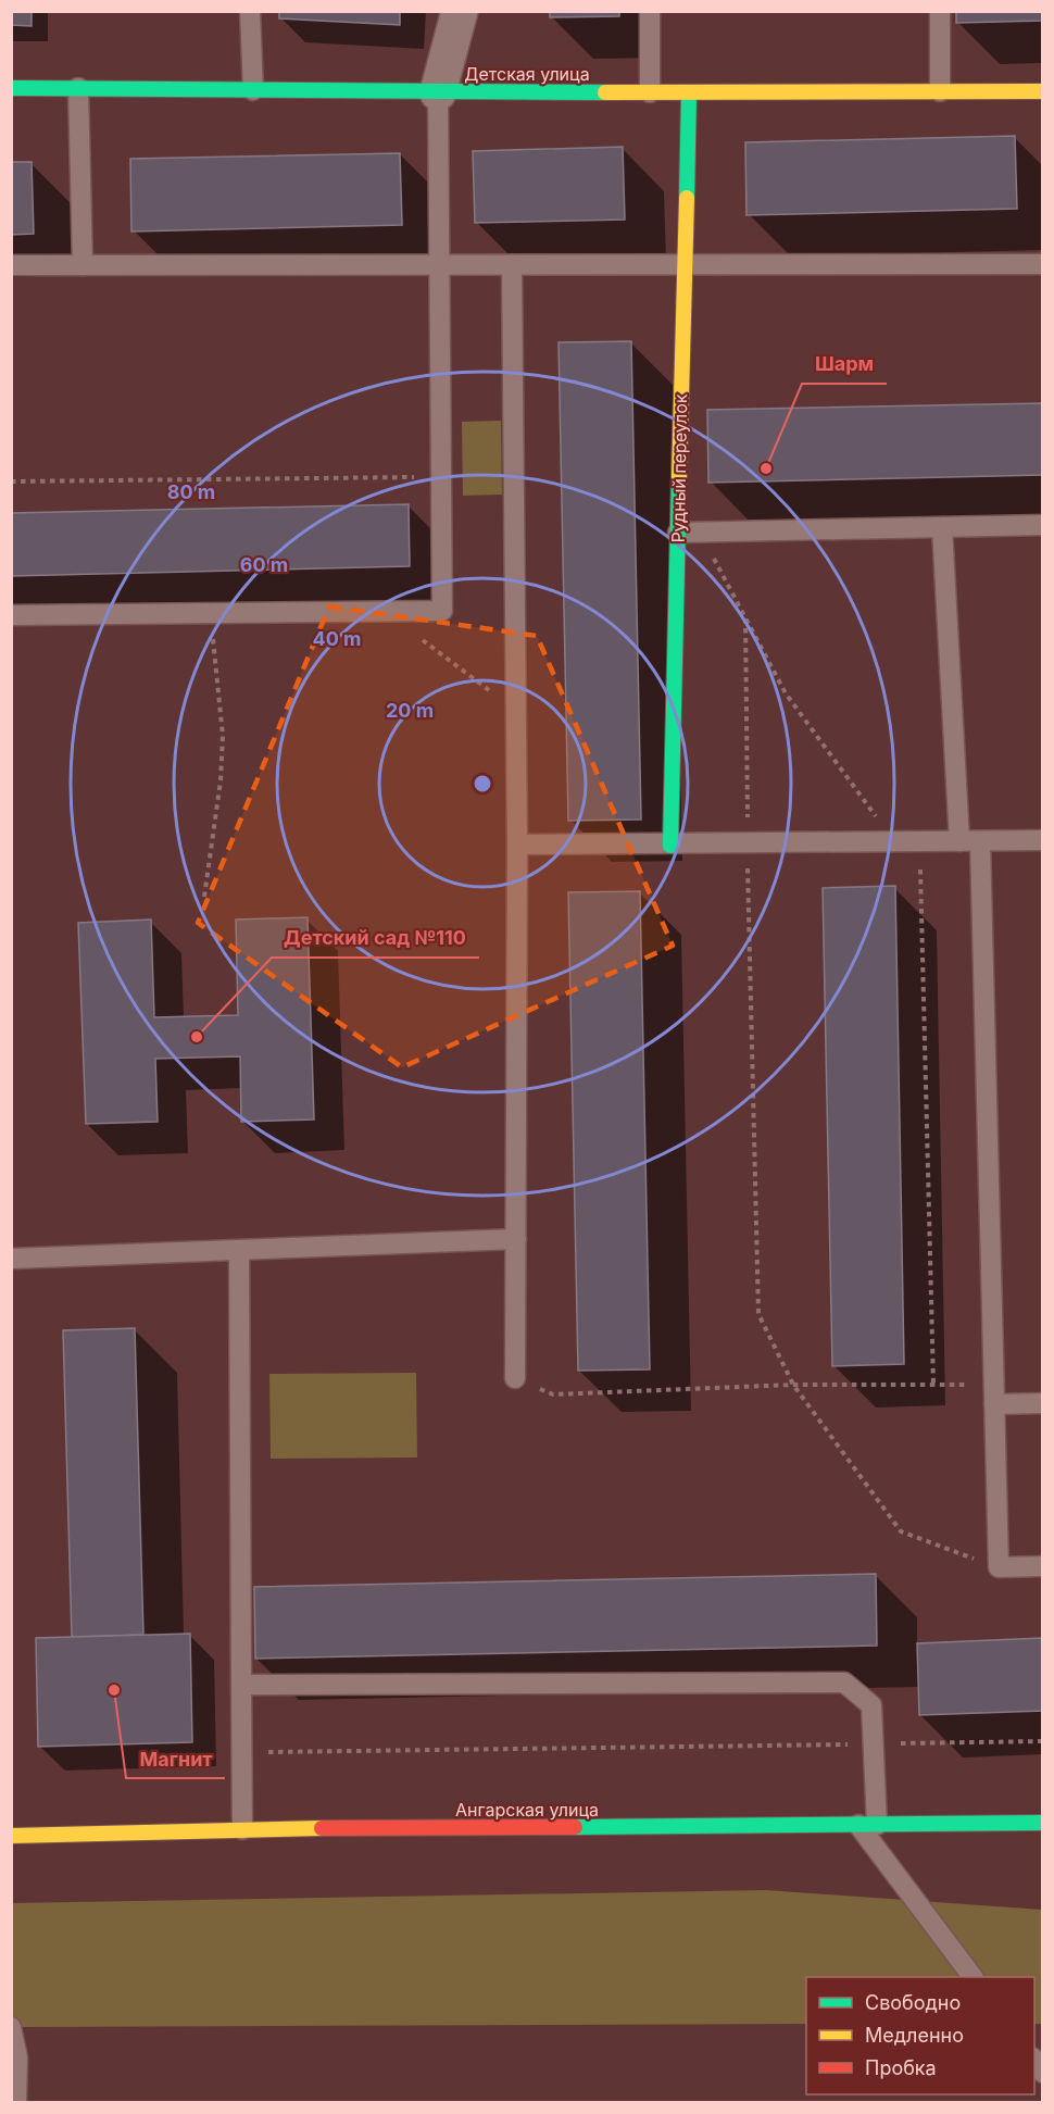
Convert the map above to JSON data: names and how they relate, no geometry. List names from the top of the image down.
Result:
{
  "streets": {
    "street": ["Детская улица", "Рудный переулок", "Ангарская улица"]
  },
  "crossings": [
    ["Детская улица", "Рудный переулок"]
  ],
  "places": ["Шарм", "Детский сад №110", "Магнит"],
  "legend": ["Свободно", "Медленно", "Пробка"],
  "rings": [
    "80 m",
    "60 m",
    "40 m",
    "20 m"
  ]
}
